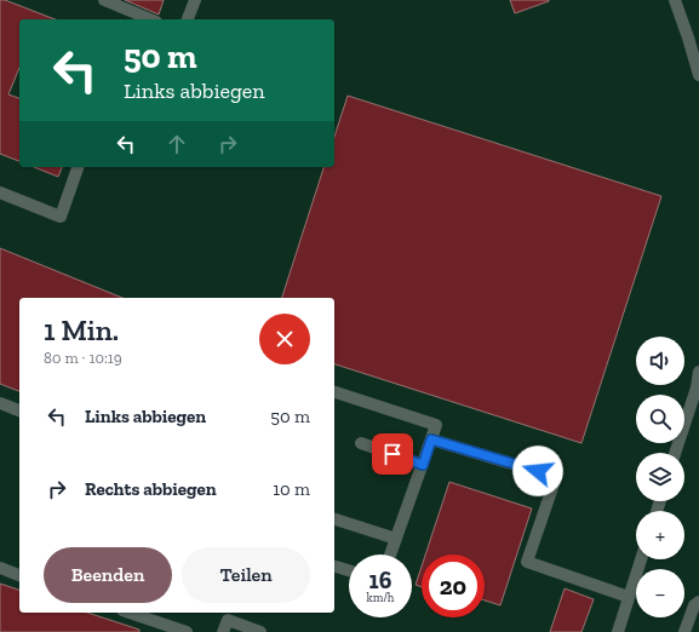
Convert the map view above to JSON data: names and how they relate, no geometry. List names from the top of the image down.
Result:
{
  "page": {
    "turn": ["50 m", "Links abbiegen"],
    "heading": ["1 Min.", "80 m · 10:19"],
    "map_buttons": ["+", "−"],
    "list": [
      {
        "name": "Links abbiegen",
        "value": "50 m"
      },
      {
        "name": "Rechts abbiegen",
        "value": "10 m"
      }
    ],
    "buttons": ["Beenden", "Teilen"],
    "speed": "16 km/h",
    "limit": "20"
  }
}
